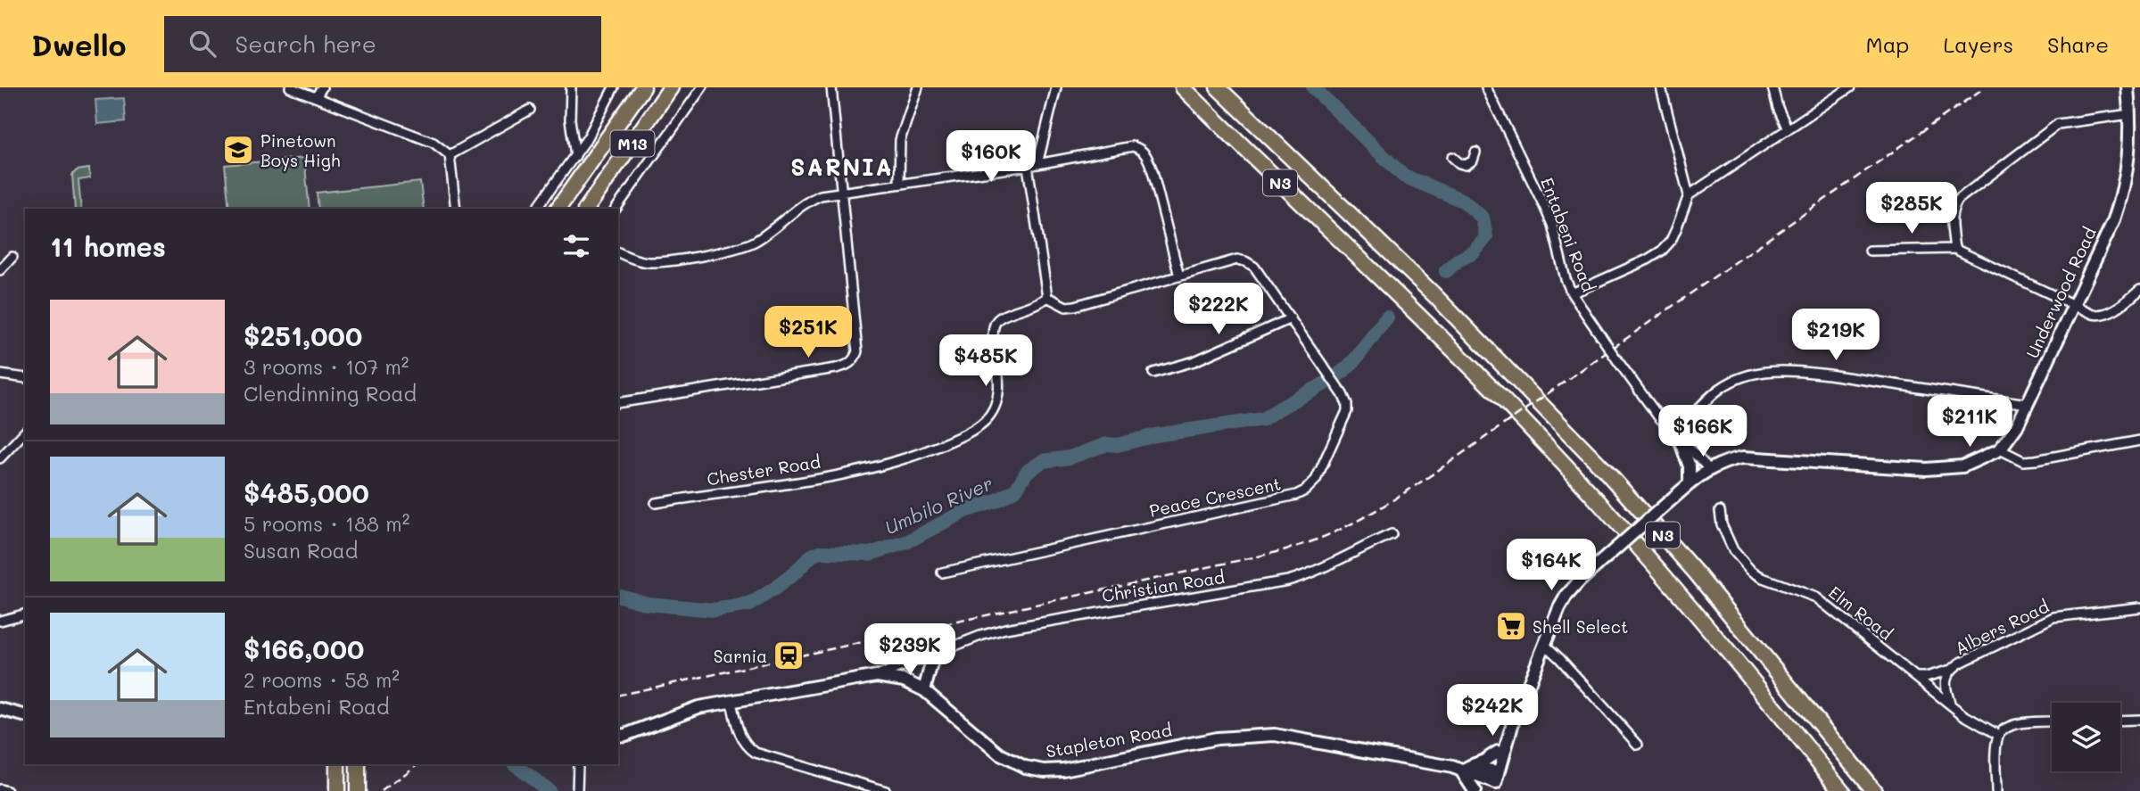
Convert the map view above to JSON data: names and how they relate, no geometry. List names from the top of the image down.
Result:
{
  "streets": {
    "highway": ["M13", "N3"],
    "main road": ["Underwood Road", "Stapleton Road"],
    "street": [
      "Entabeni Road",
      "Chester Road",
      "Peace Crescent",
      "Christian Road",
      "Elm Road",
      "Albers Road"
    ]
  },
  "crossings": [
    ["Christian Road", "Stapleton Road"],
    ["Elm Road", "Albers Road"]
  ],
  "districts": ["SARNIA"],
  "water": ["Umbilo River"],
  "places": {
    "school or university": ["Pinetown Boys High"],
    "supermarket": ["Shell Select"],
    "station": ["Sarnia"]
  },
  "page": {
    "header": "Dwello",
    "search": "Search here",
    "nav": ["Map", "Layers", "Share"],
    "price": [
      "$160K",
      "$285K",
      "$222K",
      "$251K",
      "$219K",
      "$485K",
      "$211K",
      "$166K",
      "$164K",
      "$239K",
      "$242K"
    ],
    "heading": "11 homes",
    "list": [
      {
        "name": "$251,000",
        "note": "3 rooms · 107 m² · Clendinning Road"
      },
      {
        "name": "$485,000",
        "note": "5 rooms · 188 m² · Susan Road"
      },
      {
        "name": "$166,000",
        "note": "2 rooms · 58 m² · Entabeni Road"
      }
    ]
  }
}
